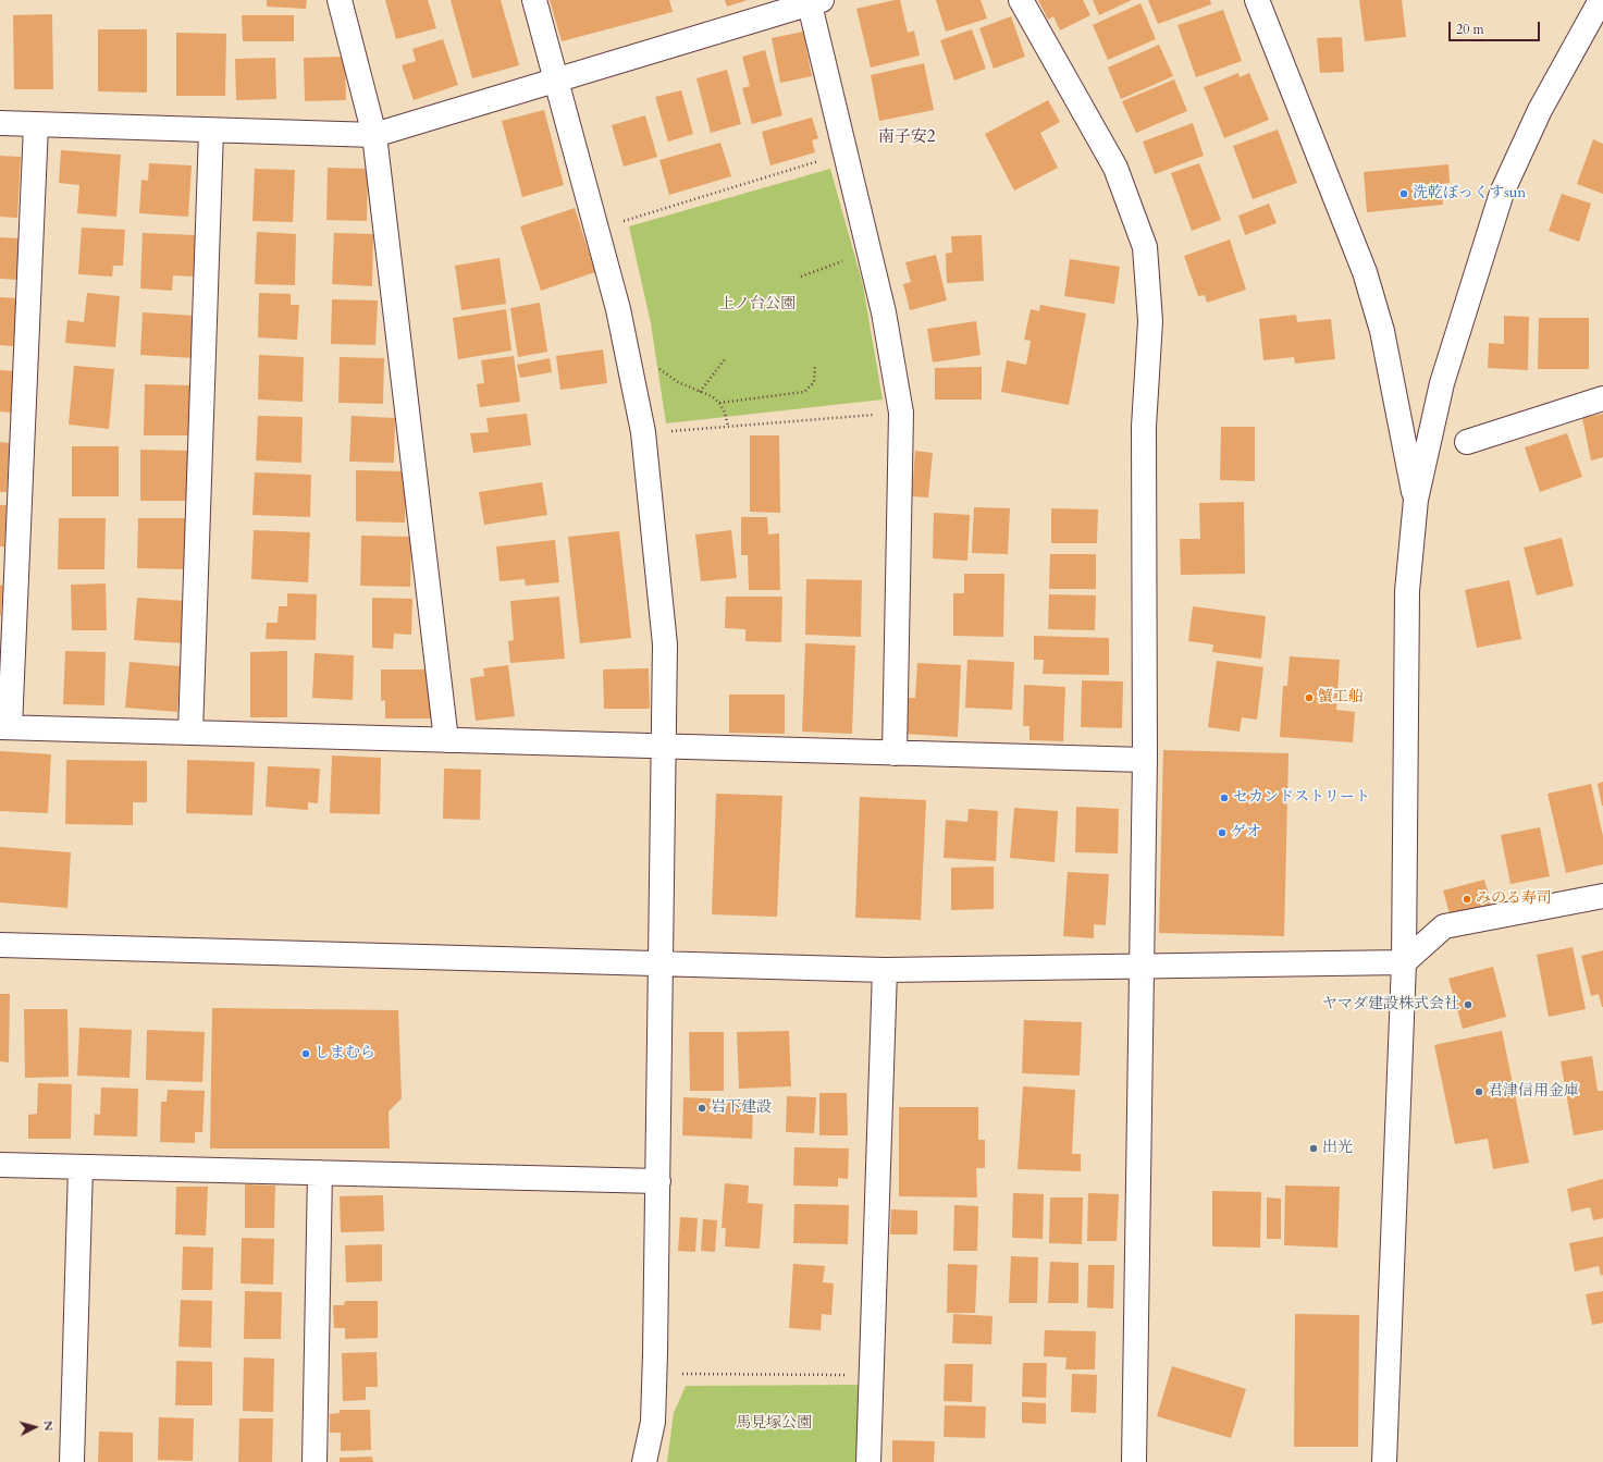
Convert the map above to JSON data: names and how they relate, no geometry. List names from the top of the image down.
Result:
{
  "districts": ["南子安2"],
  "parks": ["上ノ台公園", "馬見塚公園"],
  "places": [
    "洗乾ぼっくすsun",
    "蟹工船",
    "セカンドストリート",
    "ゲオ",
    "みのる寿司",
    "ヤマダ建設株式会社",
    "しまむら",
    "君津信用金庫",
    "岩下建設",
    "出光"
  ],
  "scale_bar": "20 m",
  "north": "right"
}
